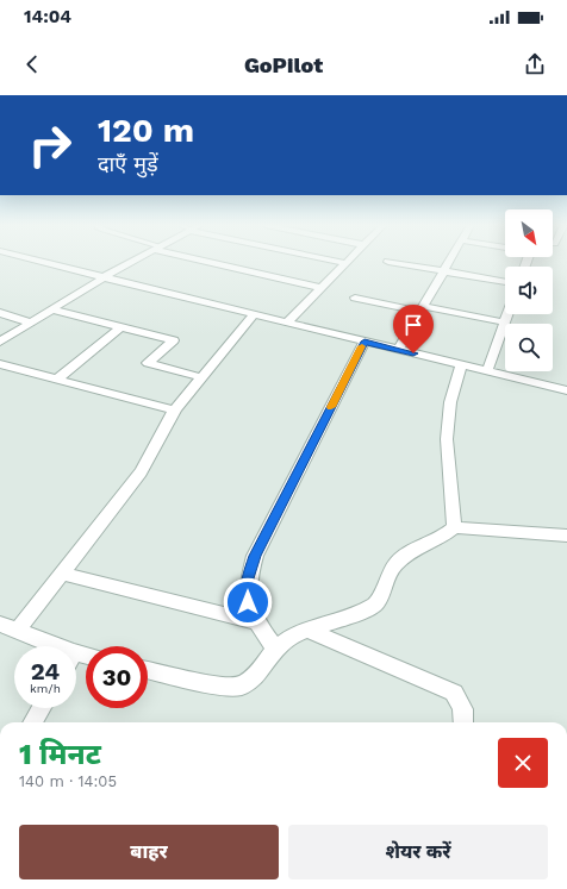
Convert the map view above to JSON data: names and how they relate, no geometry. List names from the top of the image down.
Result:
{
  "north": "bottom right",
  "page": {
    "status": "14:04",
    "header": "GoPilot",
    "turn": ["120 m", "दाएँ मुड़ें"],
    "speed": "24 km/h",
    "limit": "30",
    "heading": ["1 मिनट", "140 m · 14:05"],
    "buttons": ["बाहर", "शेयर करें"]
  }
}
